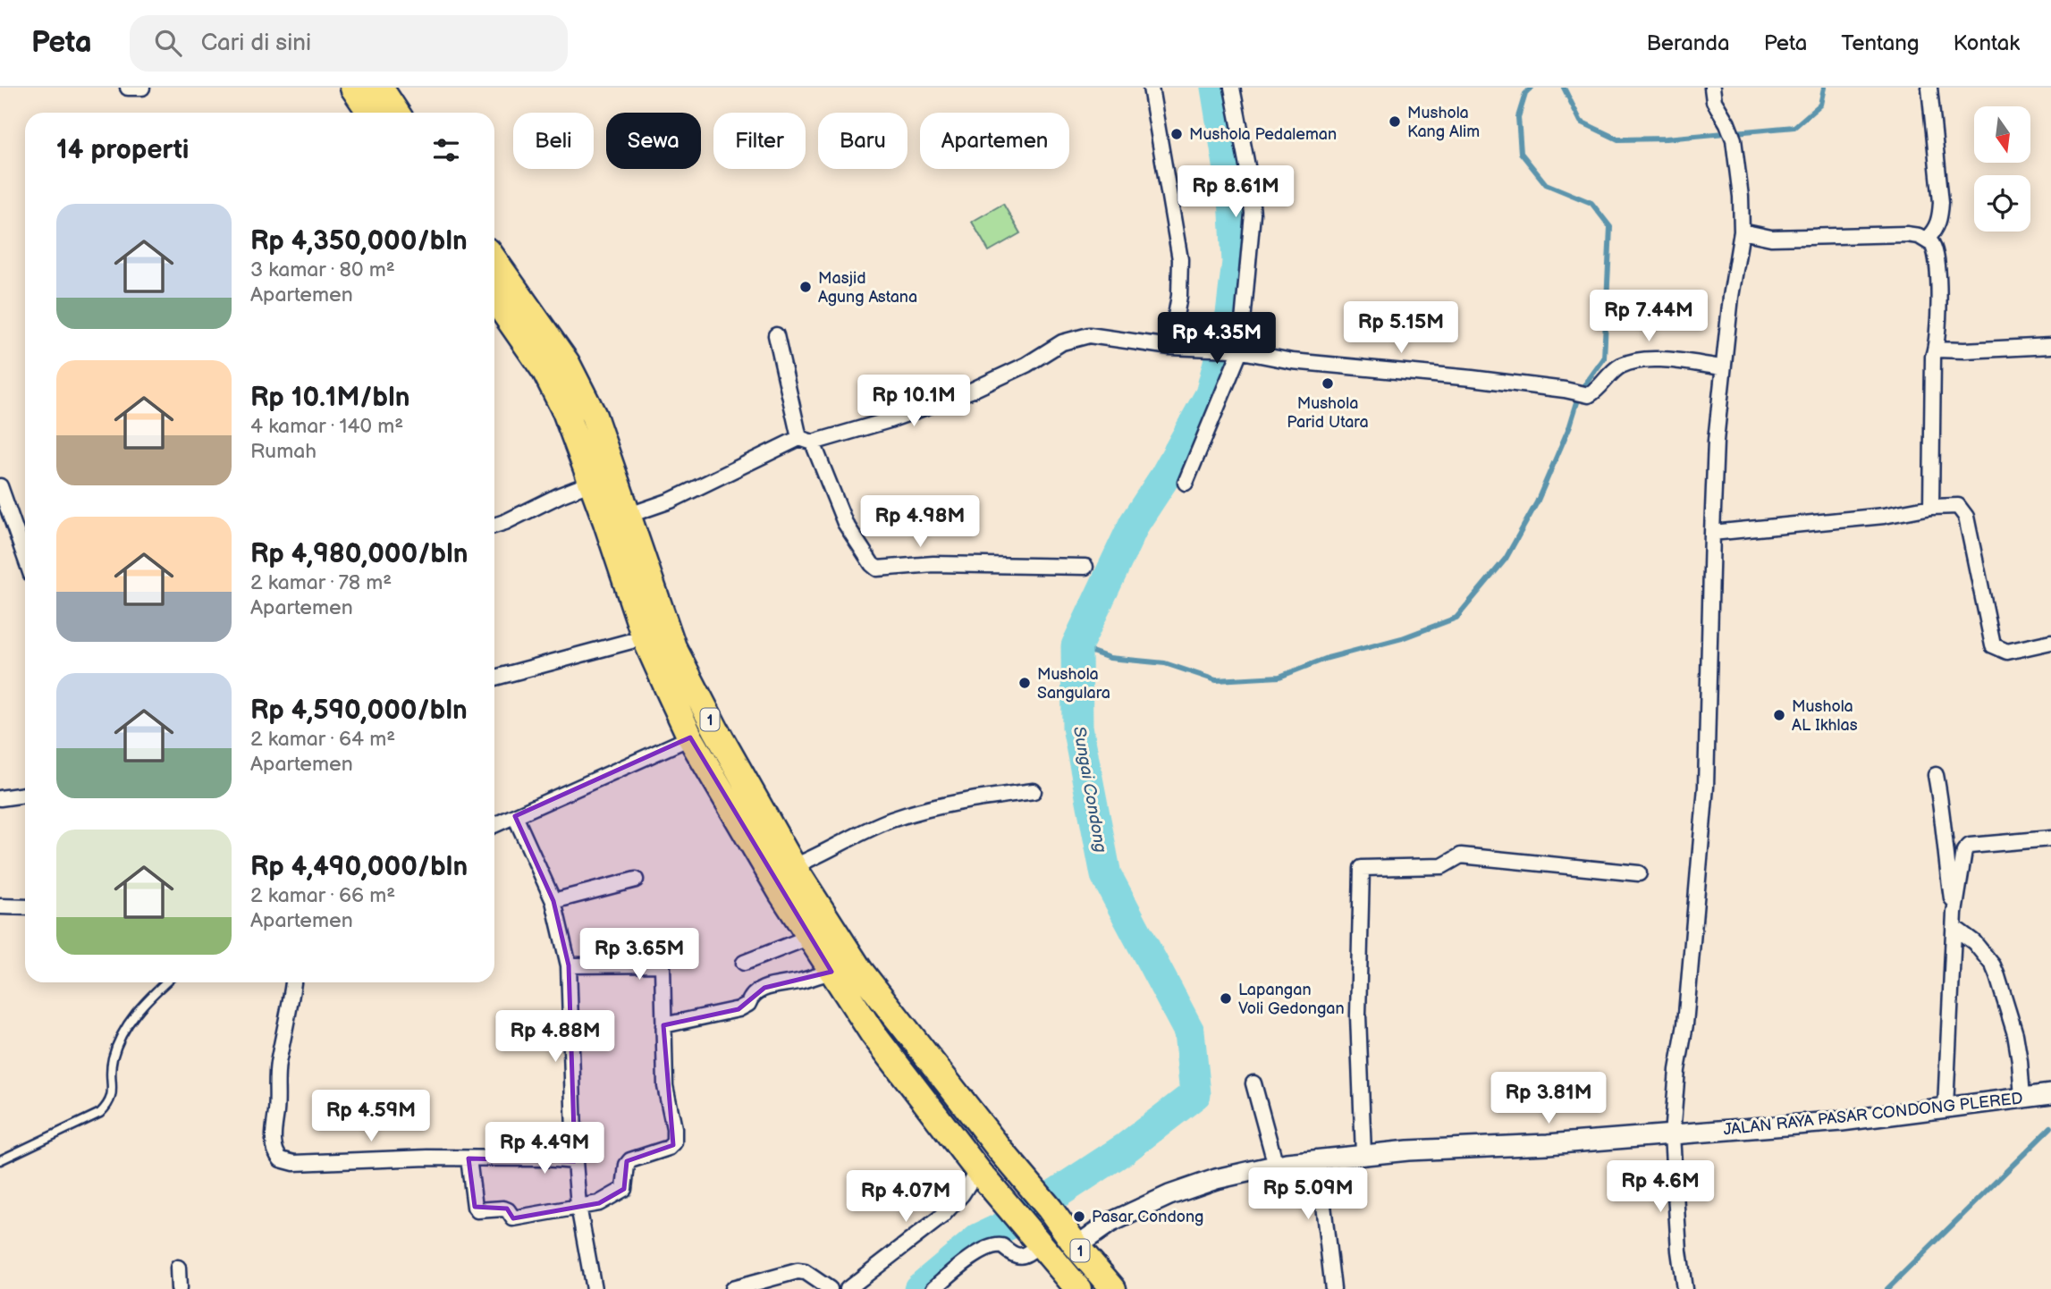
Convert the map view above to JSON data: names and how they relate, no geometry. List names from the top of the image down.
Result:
{
  "streets": {
    "highway": ["1"],
    "street": ["JALAN RAYA PASAR CONDONG PLERED"]
  },
  "crossings": [
    ["1", "JALAN RAYA PASAR CONDONG PLERED"]
  ],
  "water": ["Sungai Condong"],
  "places": [
    "Mushola Kang Alim",
    "Mushola Pedaleman",
    "Masjid Agung Astana",
    "Mushola Parid Utara",
    "Mushola Sangulara",
    "Mushola AL Ikhlas",
    "Lapangan Voli Gedongan",
    "Pasar Condong"
  ],
  "north": "bottom",
  "page": {
    "header": "Peta",
    "search": "Cari di sini",
    "nav": [
      "Beranda",
      "Peta",
      "Tentang",
      "Kontak"
    ],
    "chip": [
      "Beli",
      "Sewa",
      "Filter",
      "Baru",
      "Apartemen"
    ],
    "heading": "14 properti",
    "price": [
      "Rp 8.61M",
      "Rp 7.44M",
      "Rp 5.15M",
      "Rp 4.35M",
      "Rp 10.1M",
      "Rp 4.98M",
      "Rp 3.65M",
      "Rp 4.88M",
      "Rp 3.81M",
      "Rp 4.59M",
      "Rp 4.49M",
      "Rp 4.6M",
      "Rp 5.09M",
      "Rp 4.07M"
    ],
    "list": [
      {
        "name": "Rp 4,350,000/bln",
        "note": "3 kamar · 80 m² · Apartemen"
      },
      {
        "name": "Rp 10.1M/bln",
        "note": "4 kamar · 140 m² · Rumah"
      },
      {
        "name": "Rp 4,980,000/bln",
        "note": "2 kamar · 78 m² · Apartemen"
      },
      {
        "name": "Rp 4,590,000/bln",
        "note": "2 kamar · 64 m² · Apartemen"
      },
      {
        "name": "Rp 4,490,000/bln",
        "note": "2 kamar · 66 m² · Apartemen"
      }
    ]
  }
}
